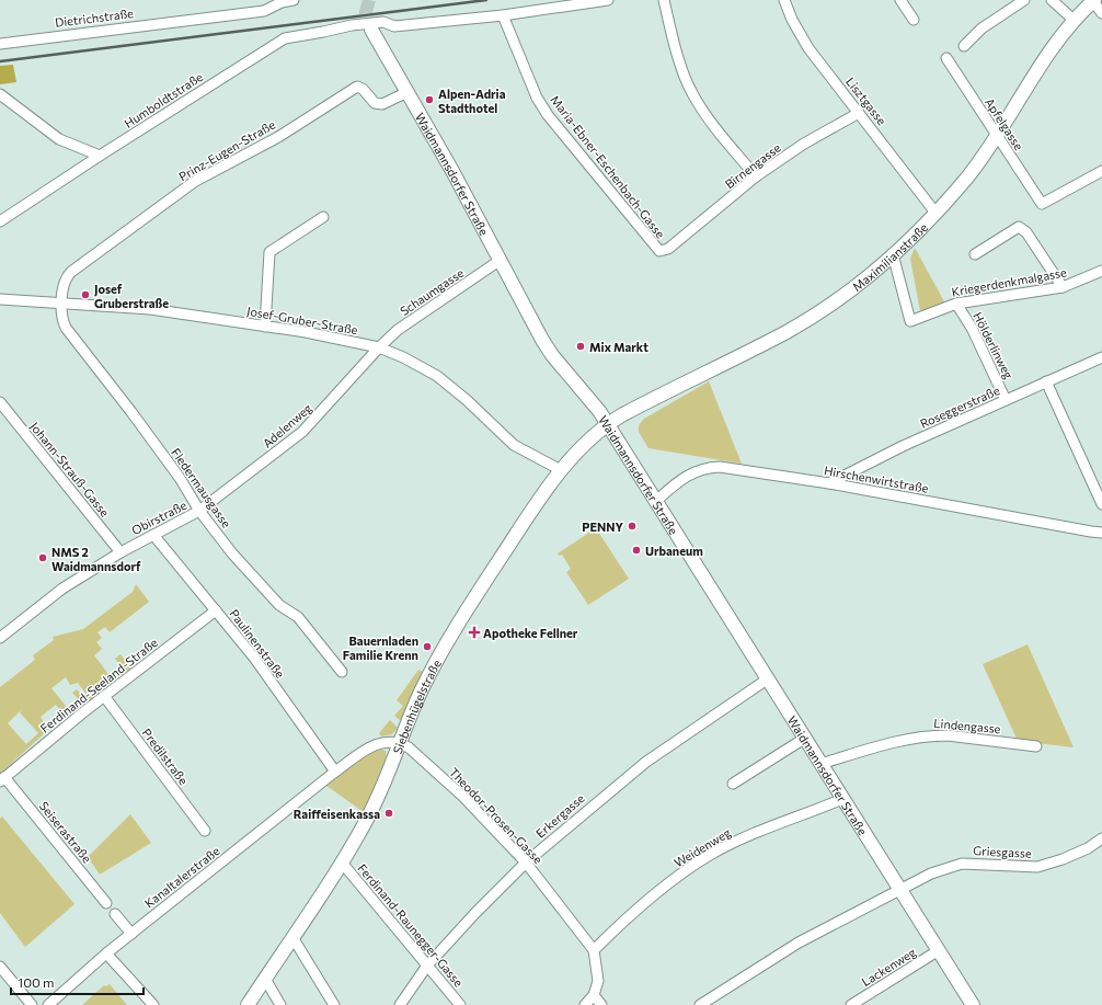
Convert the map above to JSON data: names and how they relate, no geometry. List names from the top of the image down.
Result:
{
  "streets": {
    "street": [
      "Dietrichstraße",
      "Humboldtstraße",
      "Lisztgasse",
      "Apfelgasse",
      "Prinz-Eugen-Straße",
      "Birnengasse",
      "Maria-Ebner-Eschenbach-Gasse",
      "Waidmannsdorfer Straße",
      "Maximilianstraße",
      "Kriegerdenkmalgasse",
      "Schaumgasse",
      "Josef-Gruber-Straße",
      "Hölderlinweg",
      "Roseggerstraße",
      "Adelenweg",
      "Johann-Strauß-Gasse",
      "Hirschenwirtstraße",
      "Fledermausgasse",
      "Obirstraße",
      "Paulinenstraße",
      "Ferdinand-Seeland-Straße",
      "Siebenhügelstraße",
      "Lindengasse",
      "Predilstraße",
      "Theodor-Prosen-Gasse",
      "Erkergasse",
      "Seiserastraße",
      "Weidenweg",
      "Griesgasse",
      "Kanaltalerstraße",
      "Ferdinand-Raunegger-Gasse",
      "Lackenweg"
    ]
  },
  "crossings": [
    ["Humboldtstraße", "Maria-Ebner-Eschenbach-Gasse"],
    ["Lisztgasse", "Birnengasse"],
    ["Lisztgasse", "Maximilianstraße"],
    ["Apfelgasse", "Maximilianstraße"],
    ["Prinz-Eugen-Straße", "Waidmannsdorfer Straße"],
    ["Prinz-Eugen-Straße", "Josef-Gruber-Straße"],
    ["Prinz-Eugen-Straße", "Fledermausgasse"],
    ["Birnengasse", "Maria-Ebner-Eschenbach-Gasse"],
    ["Waidmannsdorfer Straße", "Maximilianstraße"],
    ["Waidmannsdorfer Straße", "Schaumgasse"],
    ["Waidmannsdorfer Straße", "Hirschenwirtstraße"],
    ["Waidmannsdorfer Straße", "Siebenhügelstraße"],
    ["Waidmannsdorfer Straße", "Lindengasse"],
    ["Waidmannsdorfer Straße", "Erkergasse"],
    ["Waidmannsdorfer Straße", "Weidenweg"],
    ["Waidmannsdorfer Straße", "Griesgasse"],
    ["Waidmannsdorfer Straße", "Lackenweg"],
    ["Maximilianstraße", "Kriegerdenkmalgasse"],
    ["Maximilianstraße", "Siebenhügelstraße"],
    ["Kriegerdenkmalgasse", "Hölderlinweg"],
    ["Schaumgasse", "Josef-Gruber-Straße"],
    ["Schaumgasse", "Adelenweg"],
    ["Josef-Gruber-Straße", "Adelenweg"],
    ["Josef-Gruber-Straße", "Fledermausgasse"],
    ["Josef-Gruber-Straße", "Siebenhügelstraße"],
    ["Hölderlinweg", "Roseggerstraße"],
    ["Roseggerstraße", "Hirschenwirtstraße"],
    ["Adelenweg", "Fledermausgasse"],
    ["Adelenweg", "Obirstraße"],
    ["Johann-Strauß-Gasse", "Obirstraße"],
    ["Fledermausgasse", "Obirstraße"],
    ["Obirstraße", "Paulinenstraße"],
    ["Paulinenstraße", "Ferdinand-Seeland-Straße"],
    ["Paulinenstraße", "Kanaltalerstraße"],
    ["Ferdinand-Seeland-Straße", "Predilstraße"],
    ["Ferdinand-Seeland-Straße", "Seiserastraße"],
    ["Siebenhügelstraße", "Theodor-Prosen-Gasse"],
    ["Siebenhügelstraße", "Kanaltalerstraße"],
    ["Siebenhügelstraße", "Ferdinand-Raunegger-Gasse"],
    ["Theodor-Prosen-Gasse", "Erkergasse"],
    ["Theodor-Prosen-Gasse", "Weidenweg"],
    ["Theodor-Prosen-Gasse", "Kanaltalerstraße"],
    ["Erkergasse", "Ferdinand-Raunegger-Gasse"]
  ],
  "places": {
    "other": [
      "Alpen-Adria Stadthotel",
      "Josef Gruberstraße",
      "Mix Markt",
      "PENNY",
      "Urbaneum",
      "NMS 2 Waidmannsdorf",
      "Bauernladen Familie Krenn",
      "Raiffeisenkassa"
    ],
    "health": ["Apotheke Fellner"]
  },
  "scale_bar": "100 m"
}
